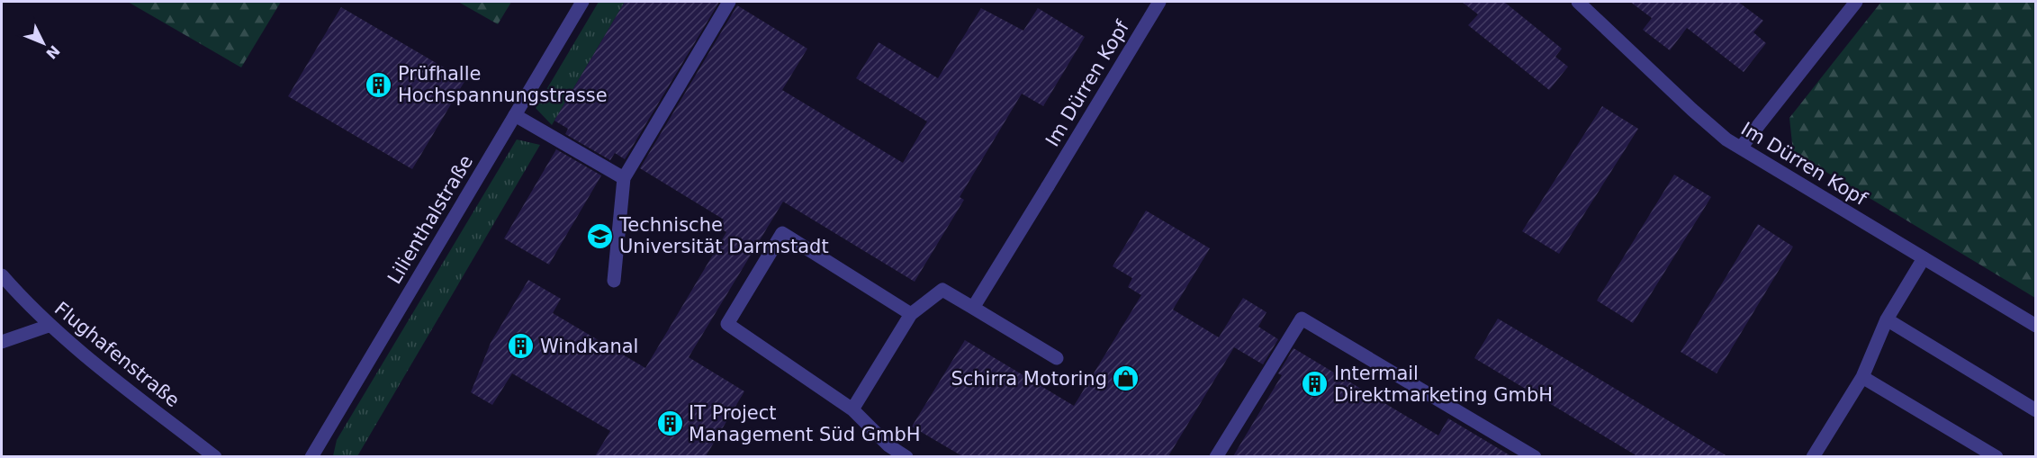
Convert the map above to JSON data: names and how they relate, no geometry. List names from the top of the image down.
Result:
{
  "streets": {
    "street": ["Im Dürren Kopf", "Lilienthalstraße", "Flughafenstraße"]
  },
  "places": {
    "building": [
      "Prüfhalle Hochspannungstrasse",
      "Windkanal",
      "Intermail Direktmarketing GmbH",
      "IT Project Management Süd GmbH"
    ],
    "school or university": ["Technische Universität Darmstadt"],
    "shop": ["Schirra Motoring"]
  },
  "north": "bottom right"
}
